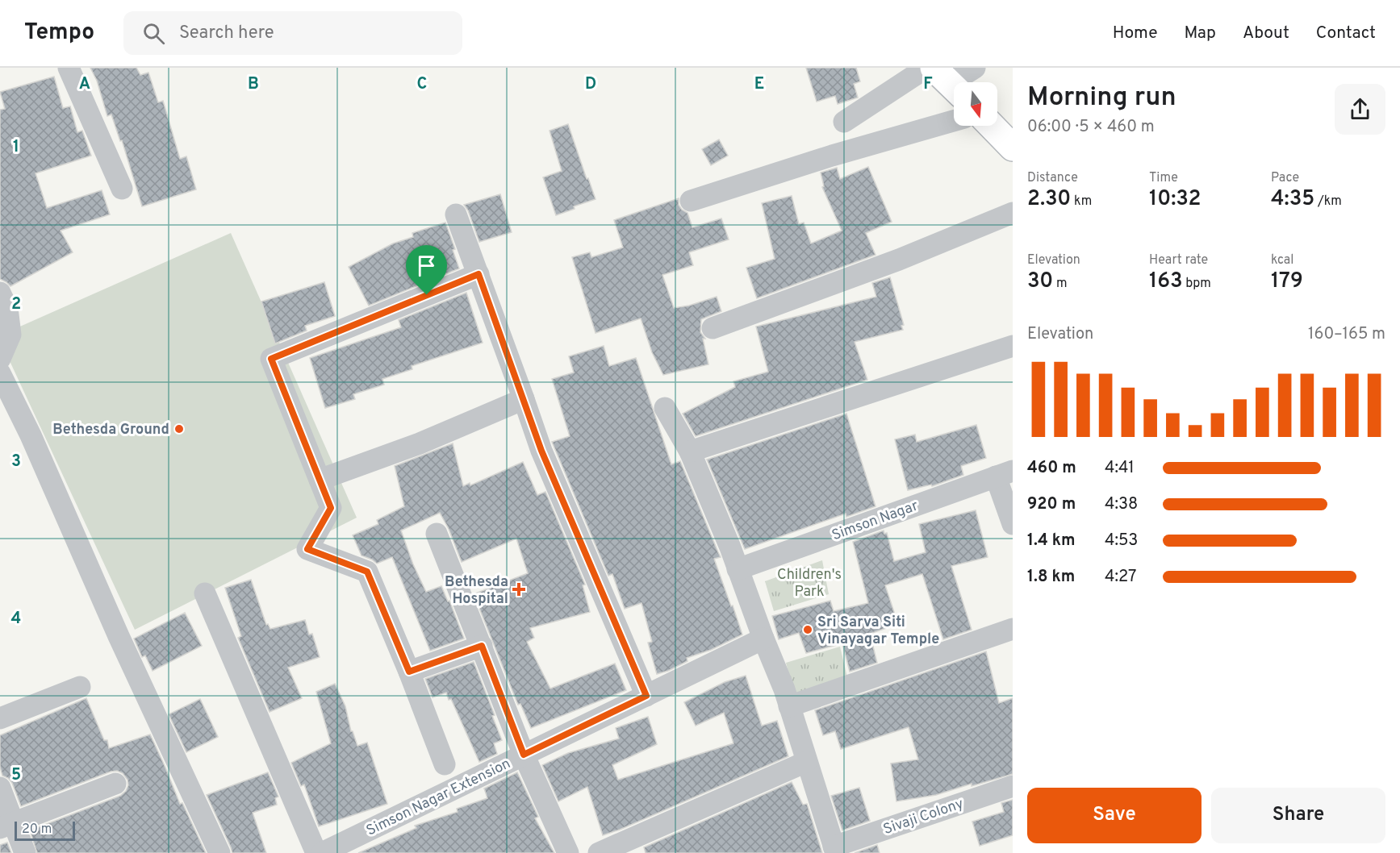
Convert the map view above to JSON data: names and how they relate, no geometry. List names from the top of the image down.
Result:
{
  "streets": {
    "street": ["Simson Nagar", "Simson Nagar Extension", "Sivaji Colony"]
  },
  "parks": ["Children's Park"],
  "places": {
    "other": ["Bethesda Ground", "Sri Sarva Siti Vinayagar Temple"],
    "health": ["Bethesda Hospital"]
  },
  "scale_bar": "20 m",
  "north": "bottom",
  "page": {
    "header": "Tempo",
    "search": "Search here",
    "nav": [
      "Home",
      "Map",
      "About",
      "Contact"
    ],
    "heading": ["Morning run", "06:00 · 5 × 460 m"],
    "stats": [
      ["Distance", "2.30 km"],
      ["Time", "10:32"],
      ["Pace", "4:35 /km"],
      ["Elevation", "30 m"],
      ["Heart rate", "163 bpm"],
      ["kcal", "179"]
    ],
    "chart": ["Elevation", "160–165 m"],
    "list": [
      {
        "name": "460 m",
        "note": "4:41"
      },
      {
        "name": "920 m",
        "note": "4:38"
      },
      {
        "name": "1.4 km",
        "note": "4:53"
      },
      {
        "name": "1.8 km",
        "note": "4:27"
      }
    ],
    "buttons": ["Save", "Share"],
    "scale": "20 m"
  },
  "grid": {
    "columns": [
      "A",
      "B",
      "C",
      "D",
      "E",
      "F"
    ],
    "rows": [
      "1",
      "2",
      "3",
      "4",
      "5"
    ]
  }
}
